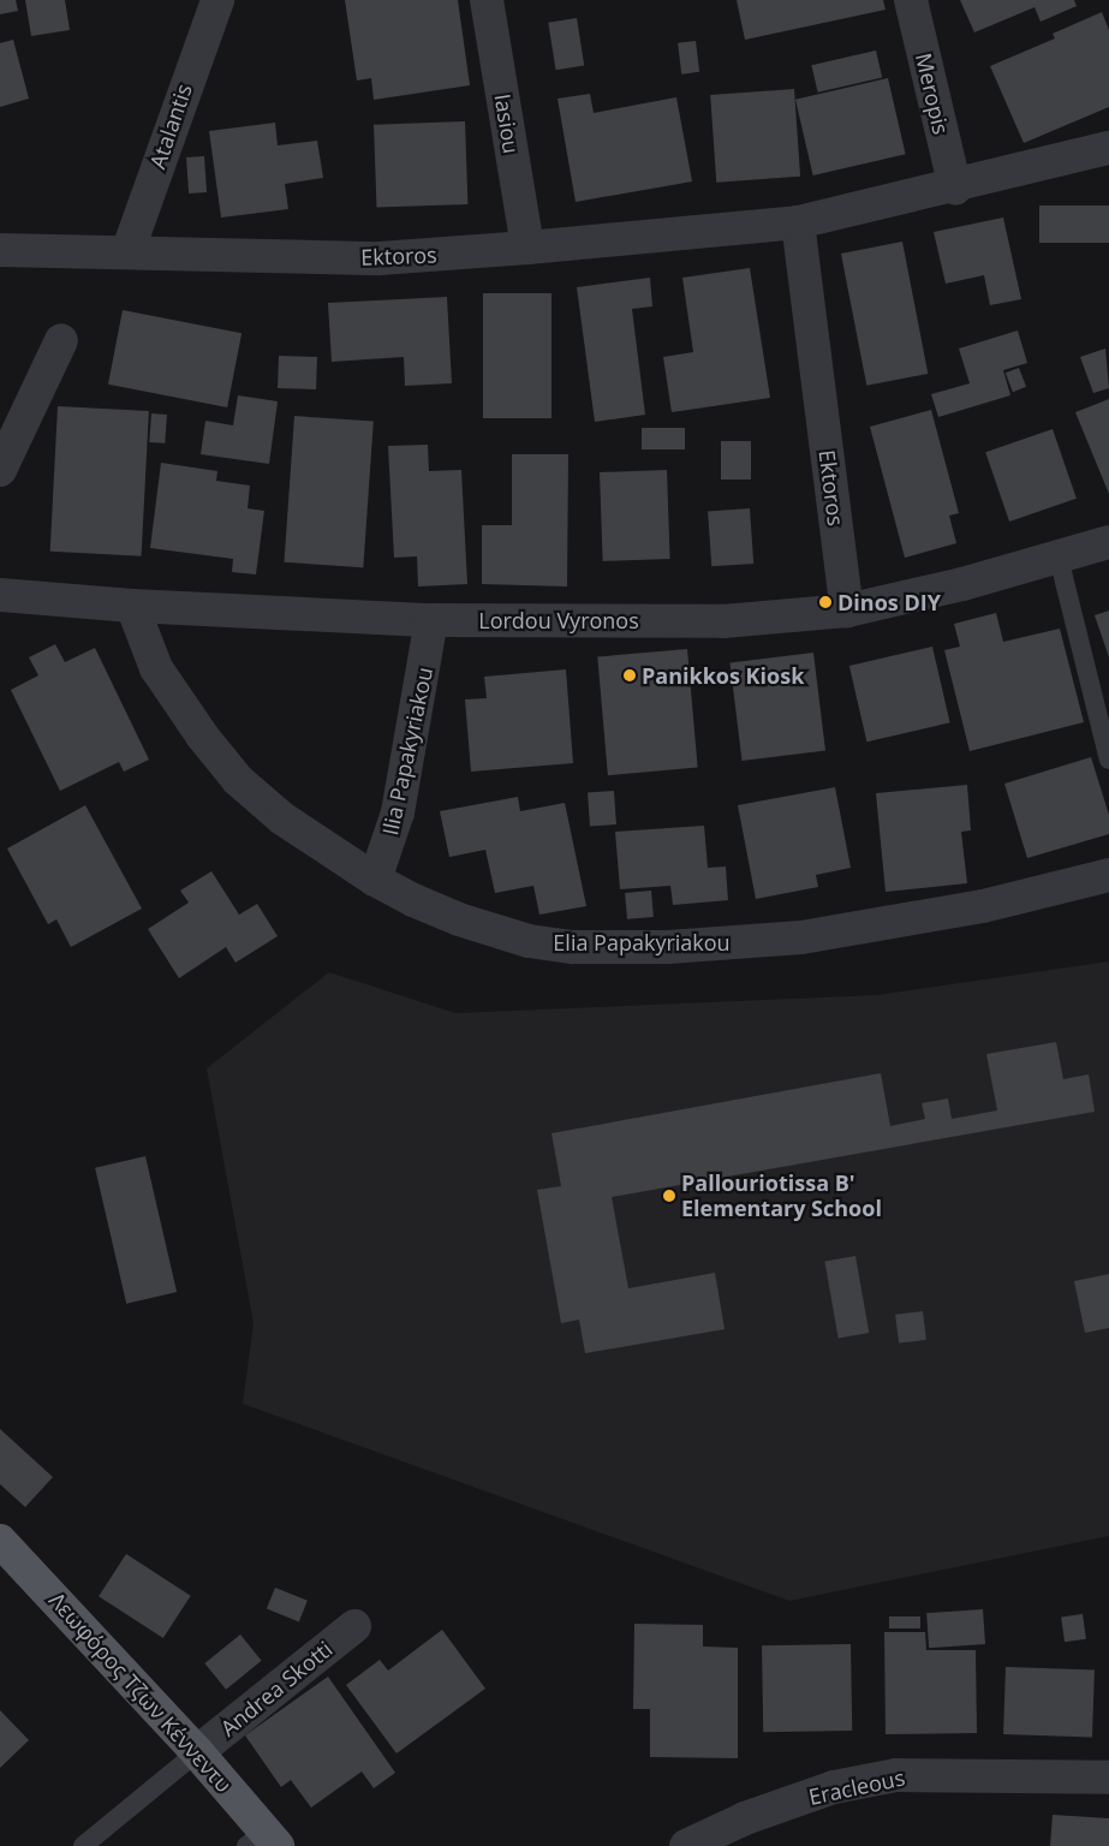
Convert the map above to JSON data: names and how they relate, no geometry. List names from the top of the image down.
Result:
{
  "streets": {
    "main road": ["Λεωφόρος Τζων Κέννεντυ"],
    "street": [
      "Meropis",
      "Iasiou",
      "Atalantis",
      "Ektoros",
      "Lordou Vyronos",
      "Ilia Papakyriakou",
      "Elia Papakyriakou",
      "Andrea Skotti",
      "Eracleous"
    ]
  },
  "crossings": [
    ["Meropis", "Ektoros"],
    ["Iasiou", "Ektoros"],
    ["Atalantis", "Ektoros"],
    ["Ektoros", "Lordou Vyronos"],
    ["Lordou Vyronos", "Ilia Papakyriakou"],
    ["Lordou Vyronos", "Elia Papakyriakou"],
    ["Ilia Papakyriakou", "Elia Papakyriakou"],
    ["Andrea Skotti", "Λεωφόρος Τζων Κέννεντυ"]
  ],
  "places": ["Dinos DIY", "Panikkos Kiosk", "Pallouriotissa B' Elementary School"]
}
